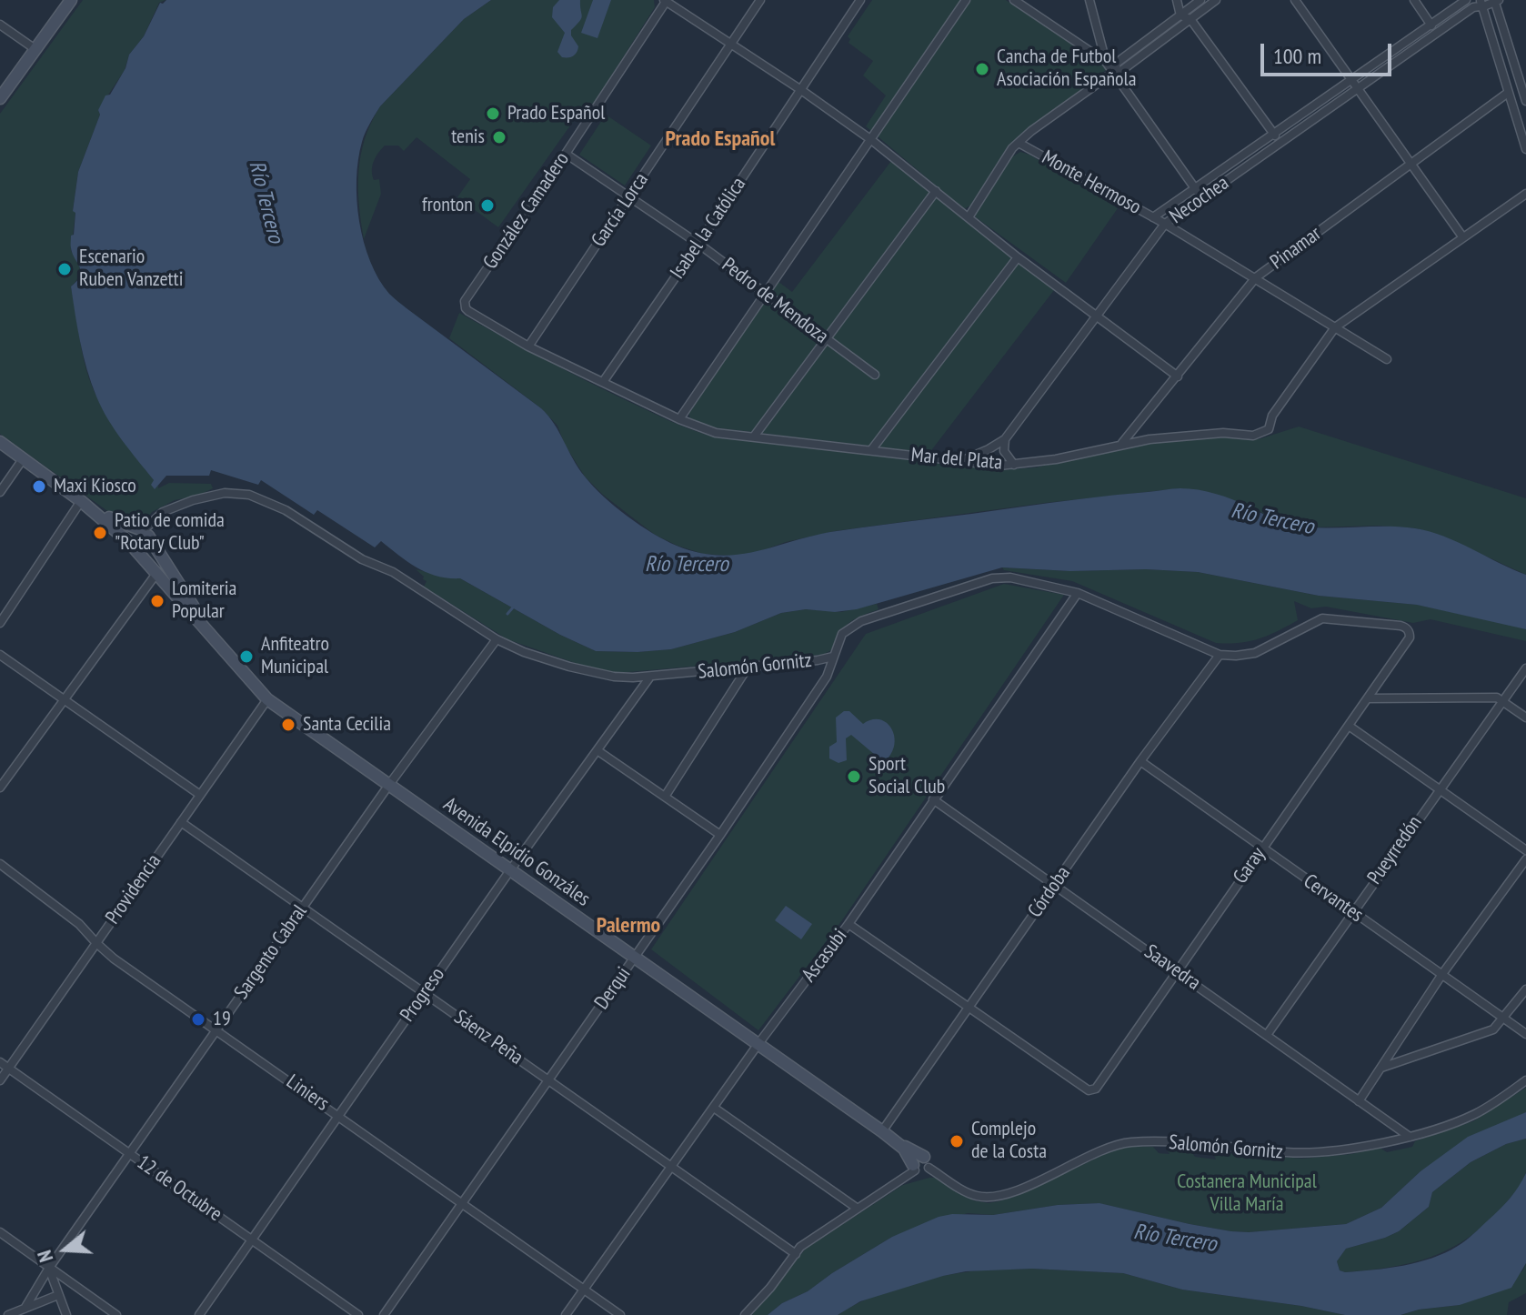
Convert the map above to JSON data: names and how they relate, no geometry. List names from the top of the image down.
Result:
{
  "streets": {
    "main road": ["Avenida Elpidio Gonzáles"],
    "street": [
      "Monte Hermoso",
      "Necochea",
      "García Lorca",
      "González Camadero",
      "Isabel la Católica",
      "Pinamar",
      "Pedro de Mendoza",
      "Mar del Plata",
      "Salomón Gornitz",
      "Pueyrredón",
      "Garay",
      "Providencia",
      "Córdoba",
      "Cervantes",
      "Sargento Cabral",
      "Ascasubi",
      "Saavedra",
      "Derqui",
      "Progreso",
      "Sáenz Peña",
      "Liniers",
      "12 de Octubre"
    ]
  },
  "crossings": [
    ["Monte Hermoso", "Necochea"],
    ["Monte Hermoso", "Pinamar"],
    ["Monte Hermoso", "Mar del Plata"],
    ["Necochea", "Mar del Plata"],
    ["García Lorca", "Pedro de Mendoza"],
    ["García Lorca", "Mar del Plata"],
    ["González Camadero", "Pedro de Mendoza"],
    ["González Camadero", "Mar del Plata"],
    ["Isabel la Católica", "Pedro de Mendoza"],
    ["Isabel la Católica", "Mar del Plata"],
    ["Pinamar", "Mar del Plata"],
    ["Salomón Gornitz", "Avenida Elpidio Gonzáles"],
    ["Salomón Gornitz", "Garay"],
    ["Salomón Gornitz", "Córdoba"],
    ["Salomón Gornitz", "Sargento Cabral"],
    ["Salomón Gornitz", "Ascasubi"],
    ["Salomón Gornitz", "Saavedra"],
    ["Salomón Gornitz", "Derqui"],
    ["Salomón Gornitz", "Progreso"],
    ["Pueyrredón", "Cervantes"],
    ["Pueyrredón", "Saavedra"],
    ["Avenida Elpidio Gonzáles", "Providencia"],
    ["Avenida Elpidio Gonzáles", "Córdoba"],
    ["Avenida Elpidio Gonzáles", "Sargento Cabral"],
    ["Avenida Elpidio Gonzáles", "Ascasubi"],
    ["Avenida Elpidio Gonzáles", "Derqui"],
    ["Avenida Elpidio Gonzáles", "Progreso"],
    ["Garay", "Córdoba"],
    ["Garay", "Cervantes"],
    ["Garay", "Saavedra"],
    ["Providencia", "Sáenz Peña"],
    ["Providencia", "Liniers"],
    ["Providencia", "12 de Octubre"],
    ["Córdoba", "Cervantes"],
    ["Córdoba", "Saavedra"],
    ["Sargento Cabral", "Sáenz Peña"],
    ["Sargento Cabral", "Liniers"],
    ["Sargento Cabral", "12 de Octubre"],
    ["Ascasubi", "Saavedra"],
    ["Ascasubi", "Sáenz Peña"],
    ["Ascasubi", "Liniers"],
    ["Derqui", "Sáenz Peña"],
    ["Derqui", "Liniers"],
    ["Progreso", "Sáenz Peña"],
    ["Progreso", "Liniers"],
    ["Progreso", "12 de Octubre"]
  ],
  "districts": ["Prado Español", "Palermo"],
  "water": ["Río Tercero"],
  "parks": ["Costanera Municipal Villa María"],
  "places": [
    "Cancha de Futbol Asociación Española",
    "Prado Español",
    "tenis",
    "fronton",
    "Escenario Ruben Vanzetti",
    "Maxi Kiosco",
    "Patio de comida \"Rotary Club\"",
    "Lomiteria Popular",
    "Anfiteatro Municipal",
    "Santa Cecilia",
    "Sport Social Club",
    "19",
    "Complejo de la Costa"
  ],
  "scale_bar": "100 m",
  "north": "left"
}
